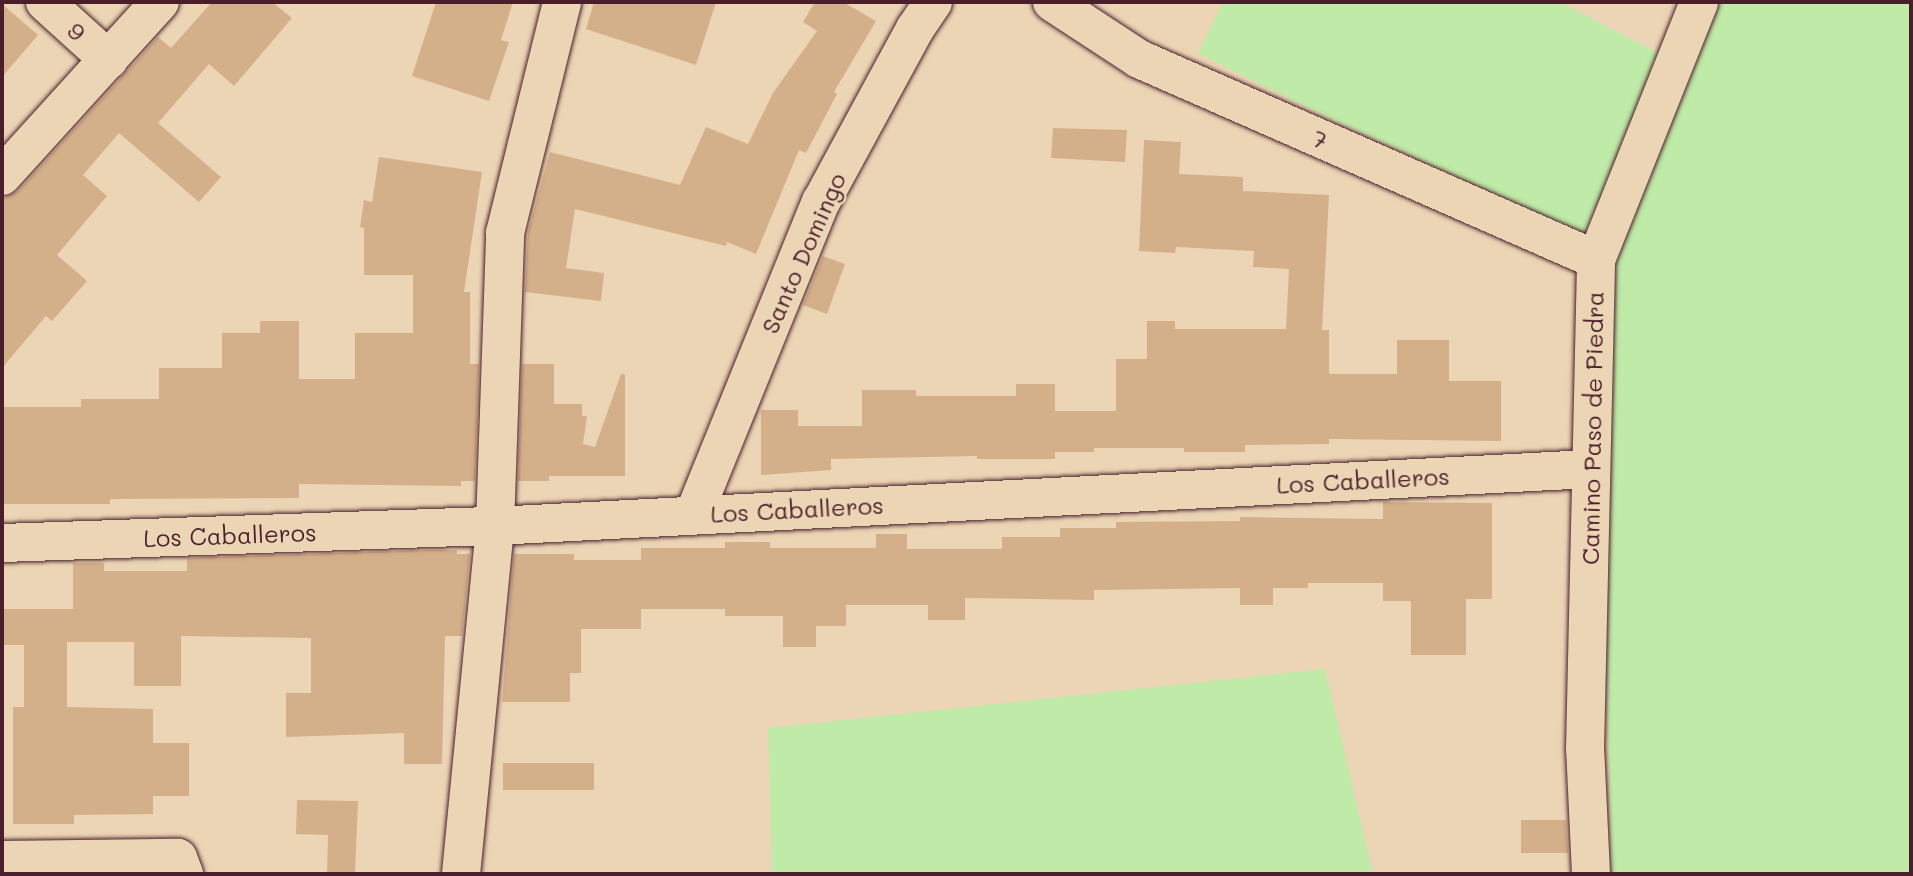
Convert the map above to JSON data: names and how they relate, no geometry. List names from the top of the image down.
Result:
{
  "streets": {
    "street": [
      "9",
      "7",
      "Santo Domingo",
      "Camino Paso de Piedra",
      "Los Caballeros"
    ]
  },
  "crossings": [
    ["7", "Camino Paso de Piedra"],
    ["Santo Domingo", "Los Caballeros"],
    ["Camino Paso de Piedra", "Los Caballeros"]
  ]
}
